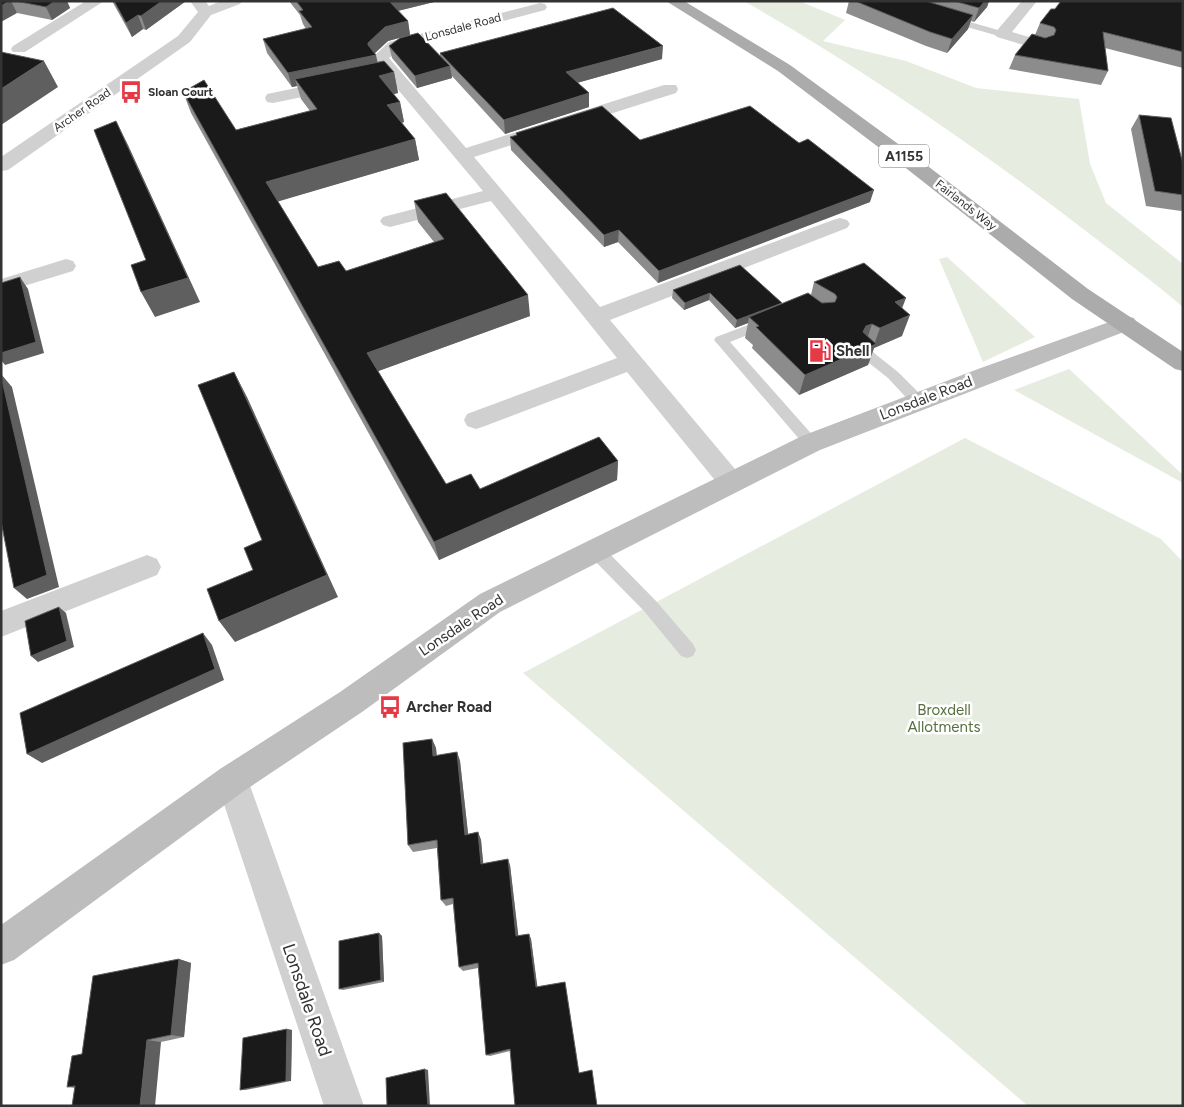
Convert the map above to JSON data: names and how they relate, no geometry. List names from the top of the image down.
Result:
{
  "streets": {
    "main road": ["A1155", "Fairlands Way"],
    "street": ["Lonsdale Road", "Archer Road"]
  },
  "crossings": [
    ["Lonsdale Road", "Fairlands Way"]
  ],
  "parks": ["Broxdell Allotments"],
  "places": {
    "bus stop": ["Sloan Court", "Archer Road"],
    "fuel station": ["Shell"]
  }
}
